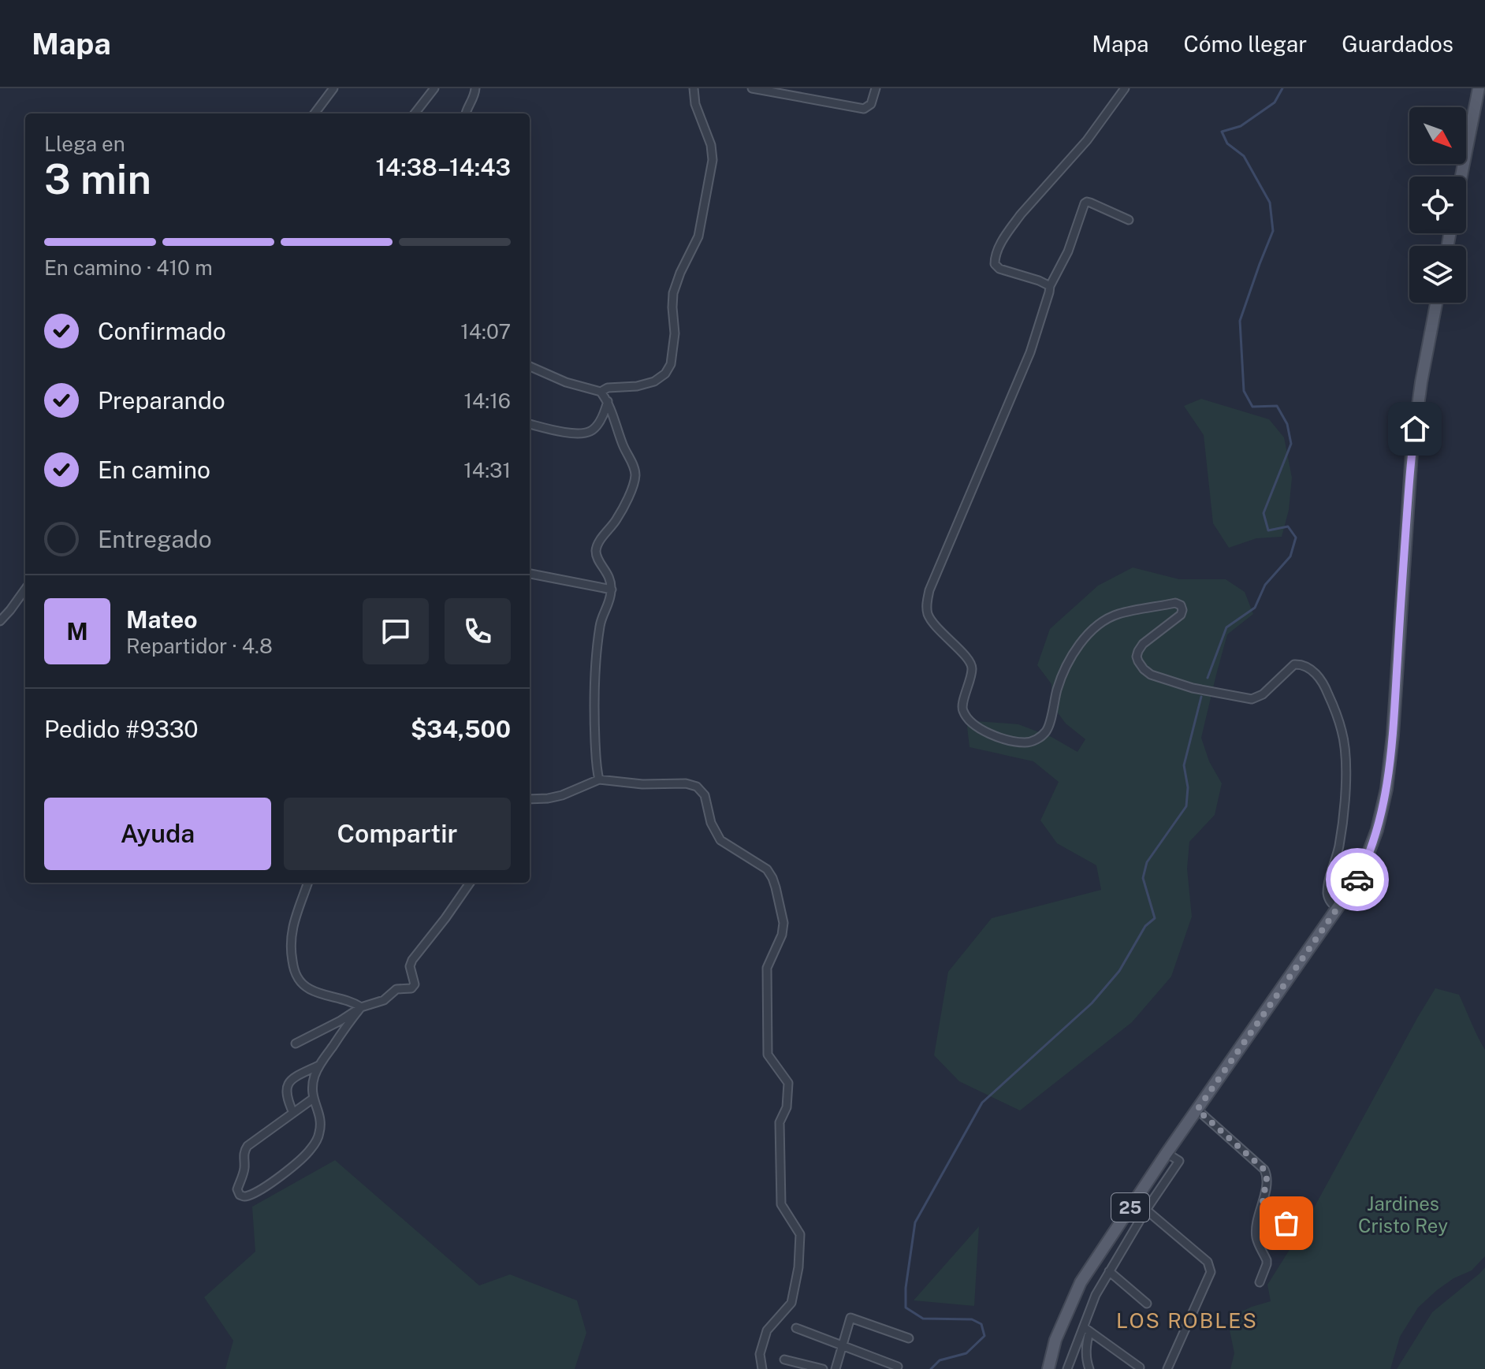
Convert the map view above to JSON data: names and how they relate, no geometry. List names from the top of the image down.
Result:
{
  "streets": {
    "main road": ["25"]
  },
  "districts": ["LOS ROBLES"],
  "parks": ["Jardines Cristo Rey"],
  "north": "bottom right",
  "page": {
    "header": "Mapa",
    "nav": ["Mapa", "Cómo llegar", "Guardados"],
    "heading": ["3 min", "Llega en", "14:38–14:43"],
    "panel": [
      "Mateo",
      "Repartidor · 4.8",
      "Pedido #9330",
      "$34,500"
    ],
    "bar": "En camino · 410 m",
    "list": [
      ["Confirmado", "14:07"],
      ["Preparando", "14:16"],
      ["En camino", "14:31"],
      "Entregado"
    ],
    "round": "M",
    "buttons": ["Ayuda", "Compartir"]
  }
}
